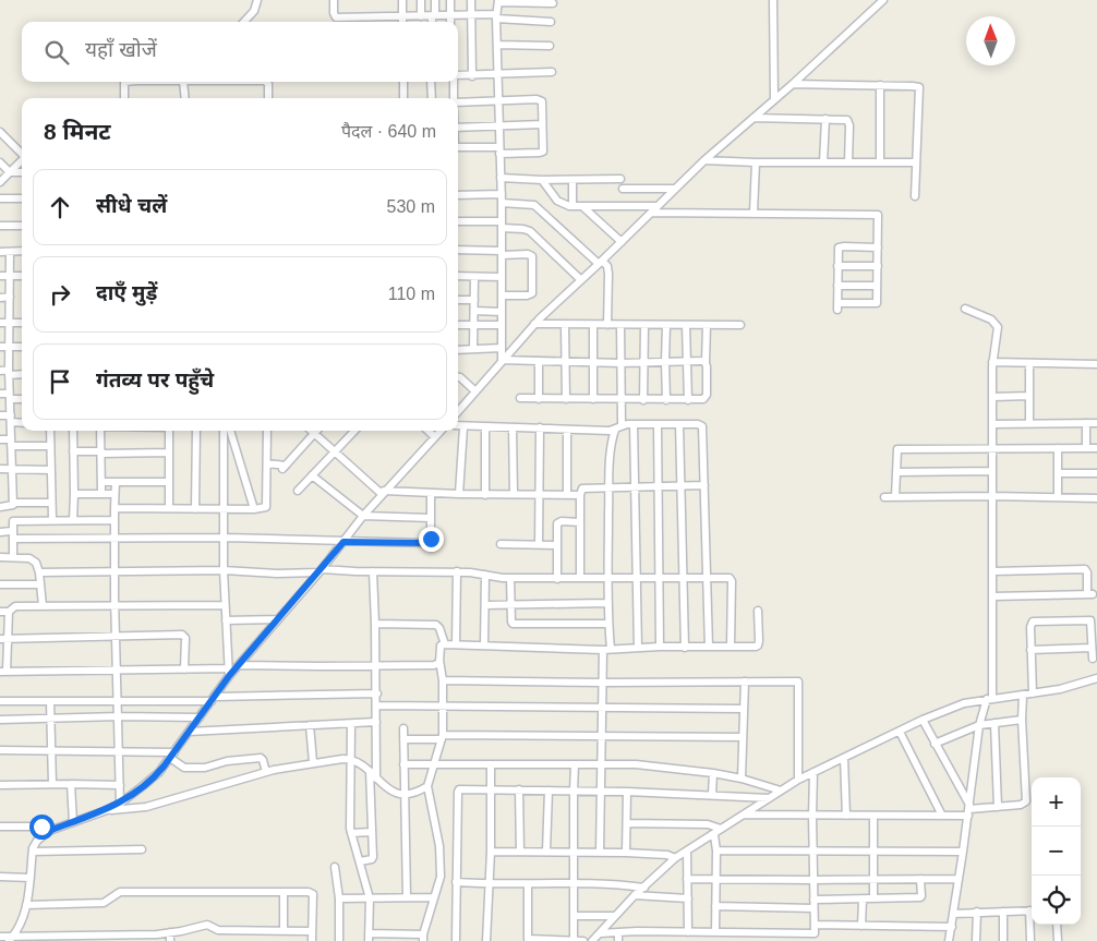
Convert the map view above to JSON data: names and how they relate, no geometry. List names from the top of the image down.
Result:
{
  "north": "top",
  "page": {
    "search": "यहाँ खोजें",
    "heading": ["8 मिनट", "पैदल · 640 m"],
    "list": [
      ["सीधे चलें", "530 m"],
      ["दाएँ मुड़ें", "110 m"],
      "गंतव्य पर पहुँचे"
    ],
    "map_buttons": ["+", "−"]
  }
}
